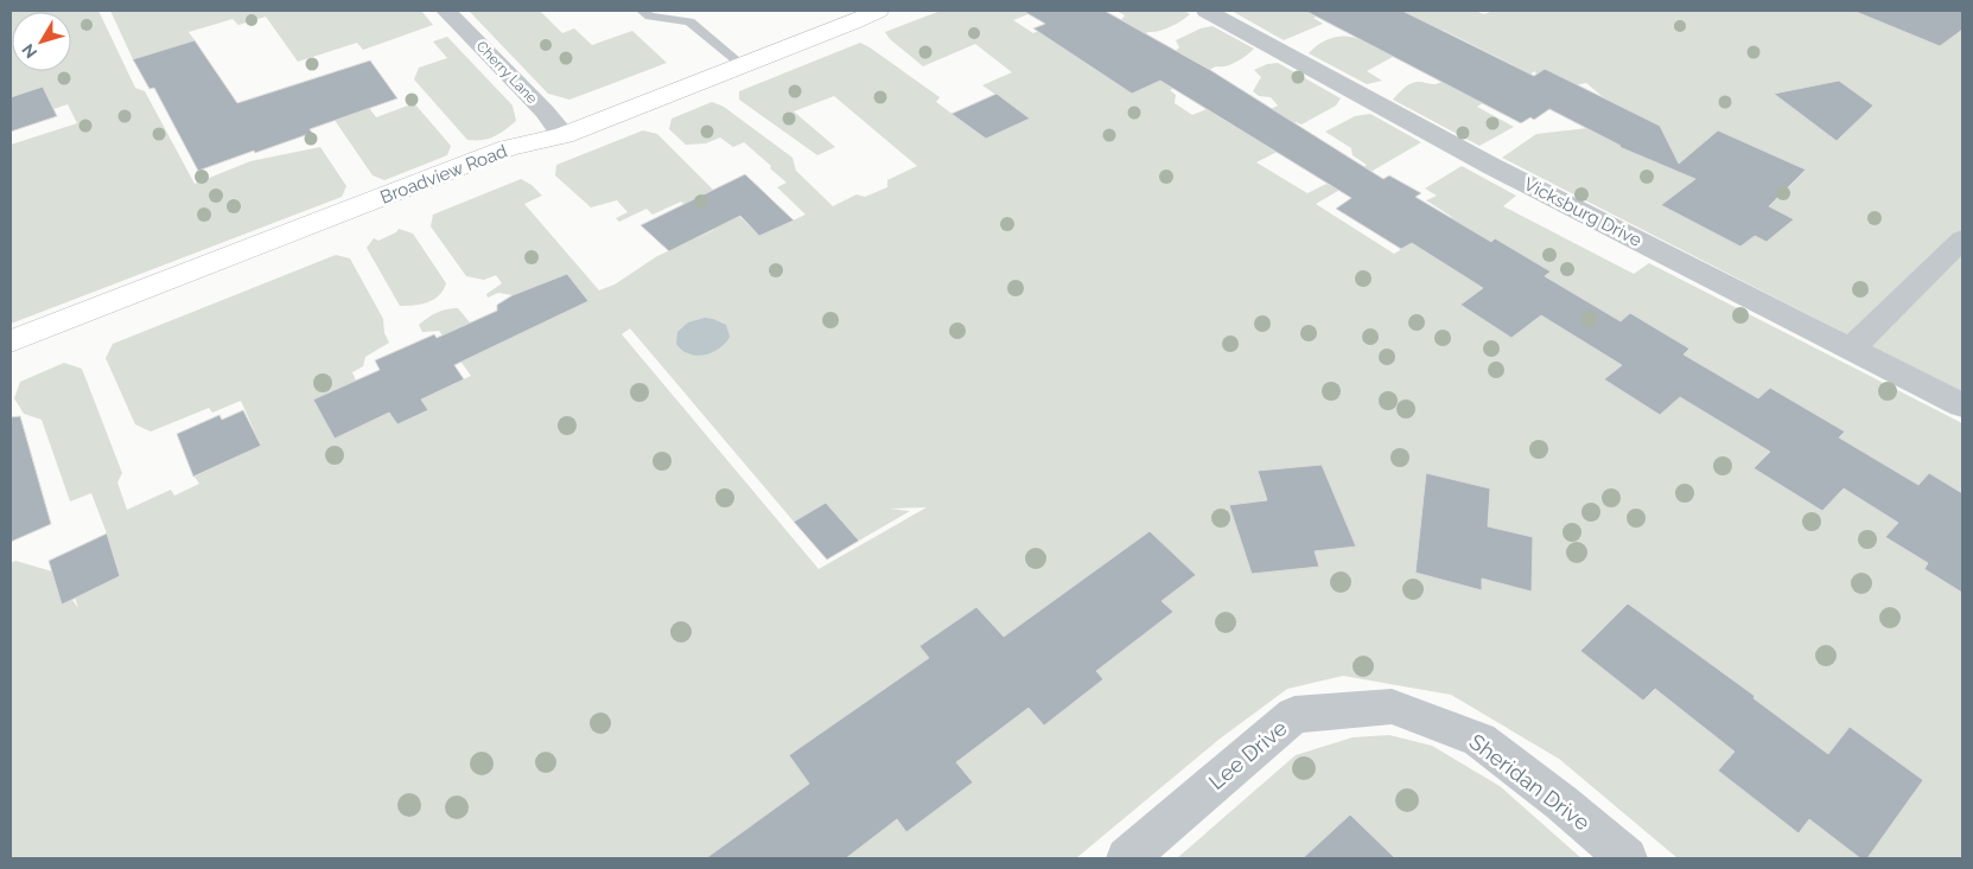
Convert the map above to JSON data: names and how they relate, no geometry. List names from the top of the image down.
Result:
{
  "streets": {
    "main road": ["Broadview Road"],
    "street": [
      "Cherry Lane",
      "Vicksburg Drive",
      "Lee Drive",
      "Sheridan Drive"
    ]
  },
  "crossings": [
    ["Cherry Lane", "Broadview Road"],
    ["Lee Drive", "Sheridan Drive"]
  ],
  "north": "bottom left"
}
